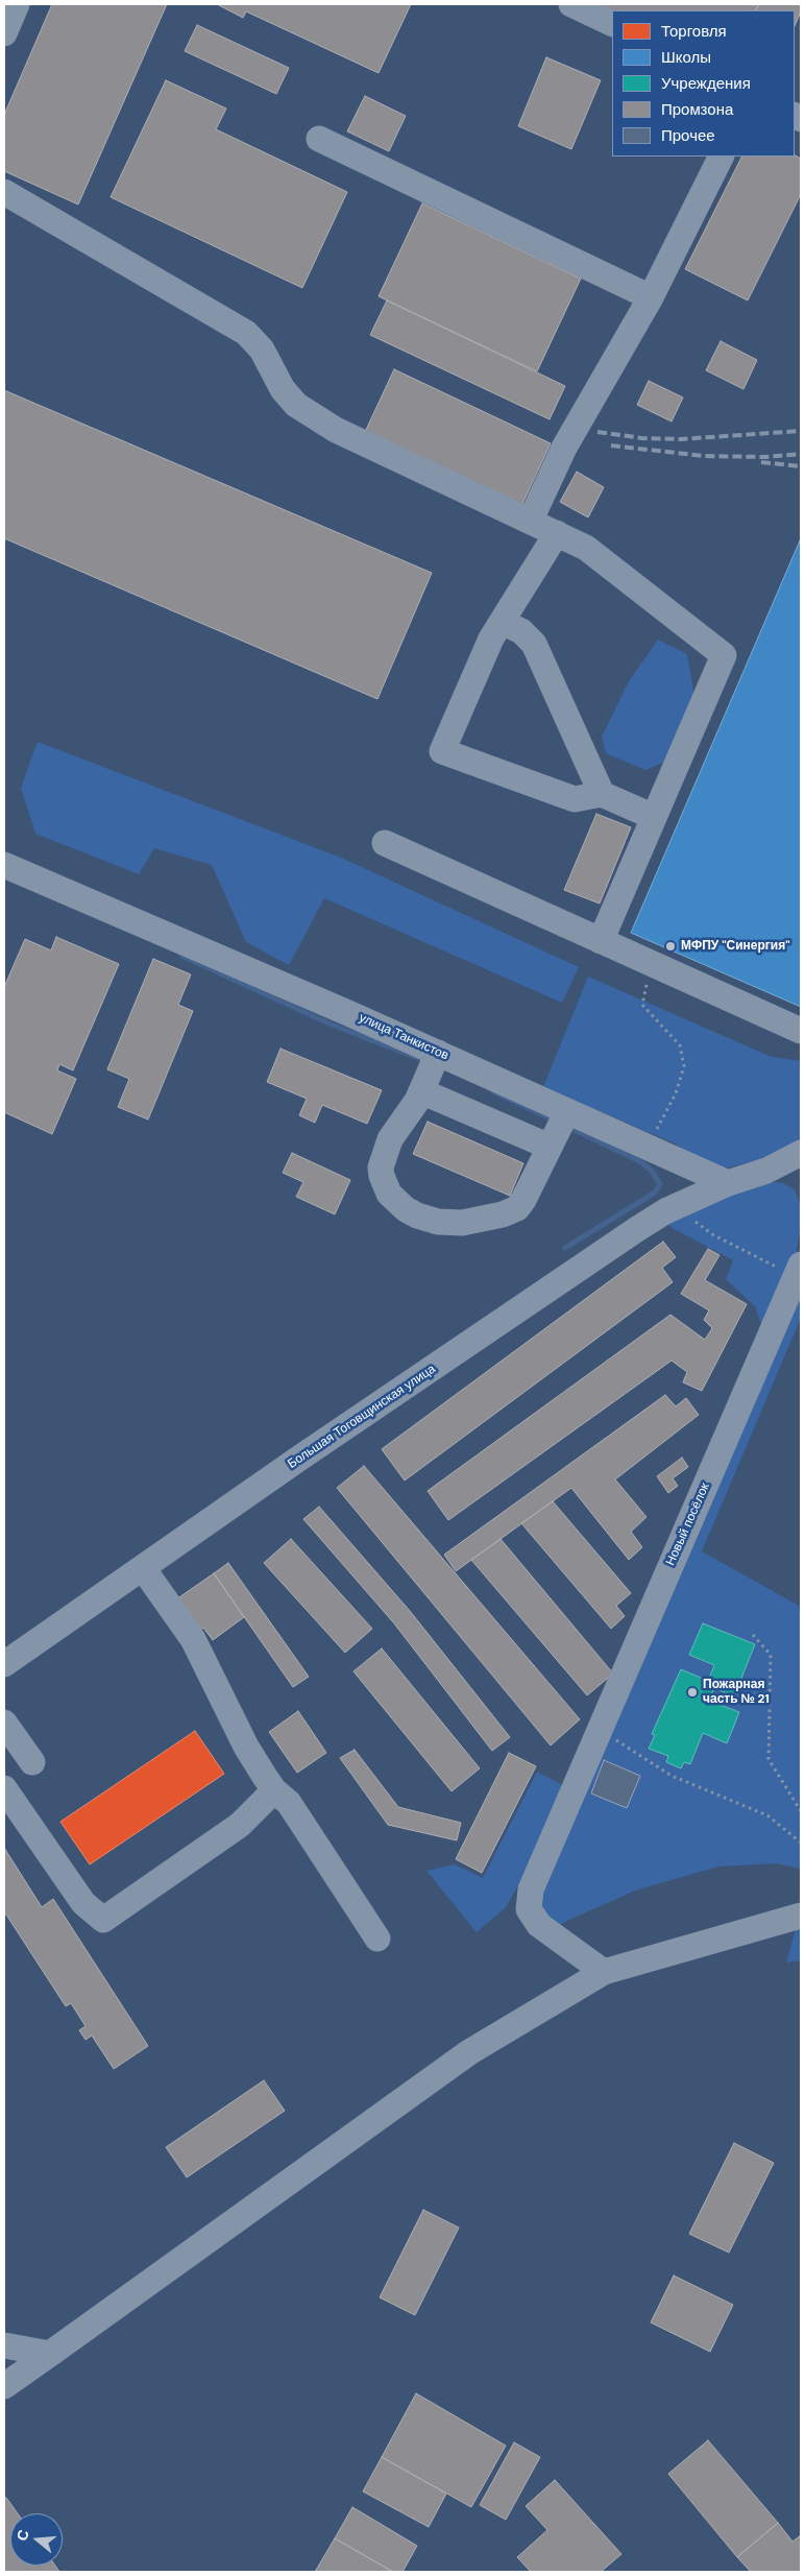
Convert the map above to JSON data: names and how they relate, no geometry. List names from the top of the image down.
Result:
{
  "streets": {
    "street": ["улица Танкистов", "Большая Тоговщинская улица", "Новый посёлок"]
  },
  "crossings": [
    ["улица Танкистов", "Большая Тоговщинская улица"]
  ],
  "places": ["МФПУ \"Синергия\"", "Пожарная часть № 21"],
  "legend": [
    "Торговля",
    "Школы",
    "Учреждения",
    "Промзона",
    "Прочее"
  ],
  "north": "left"
}
